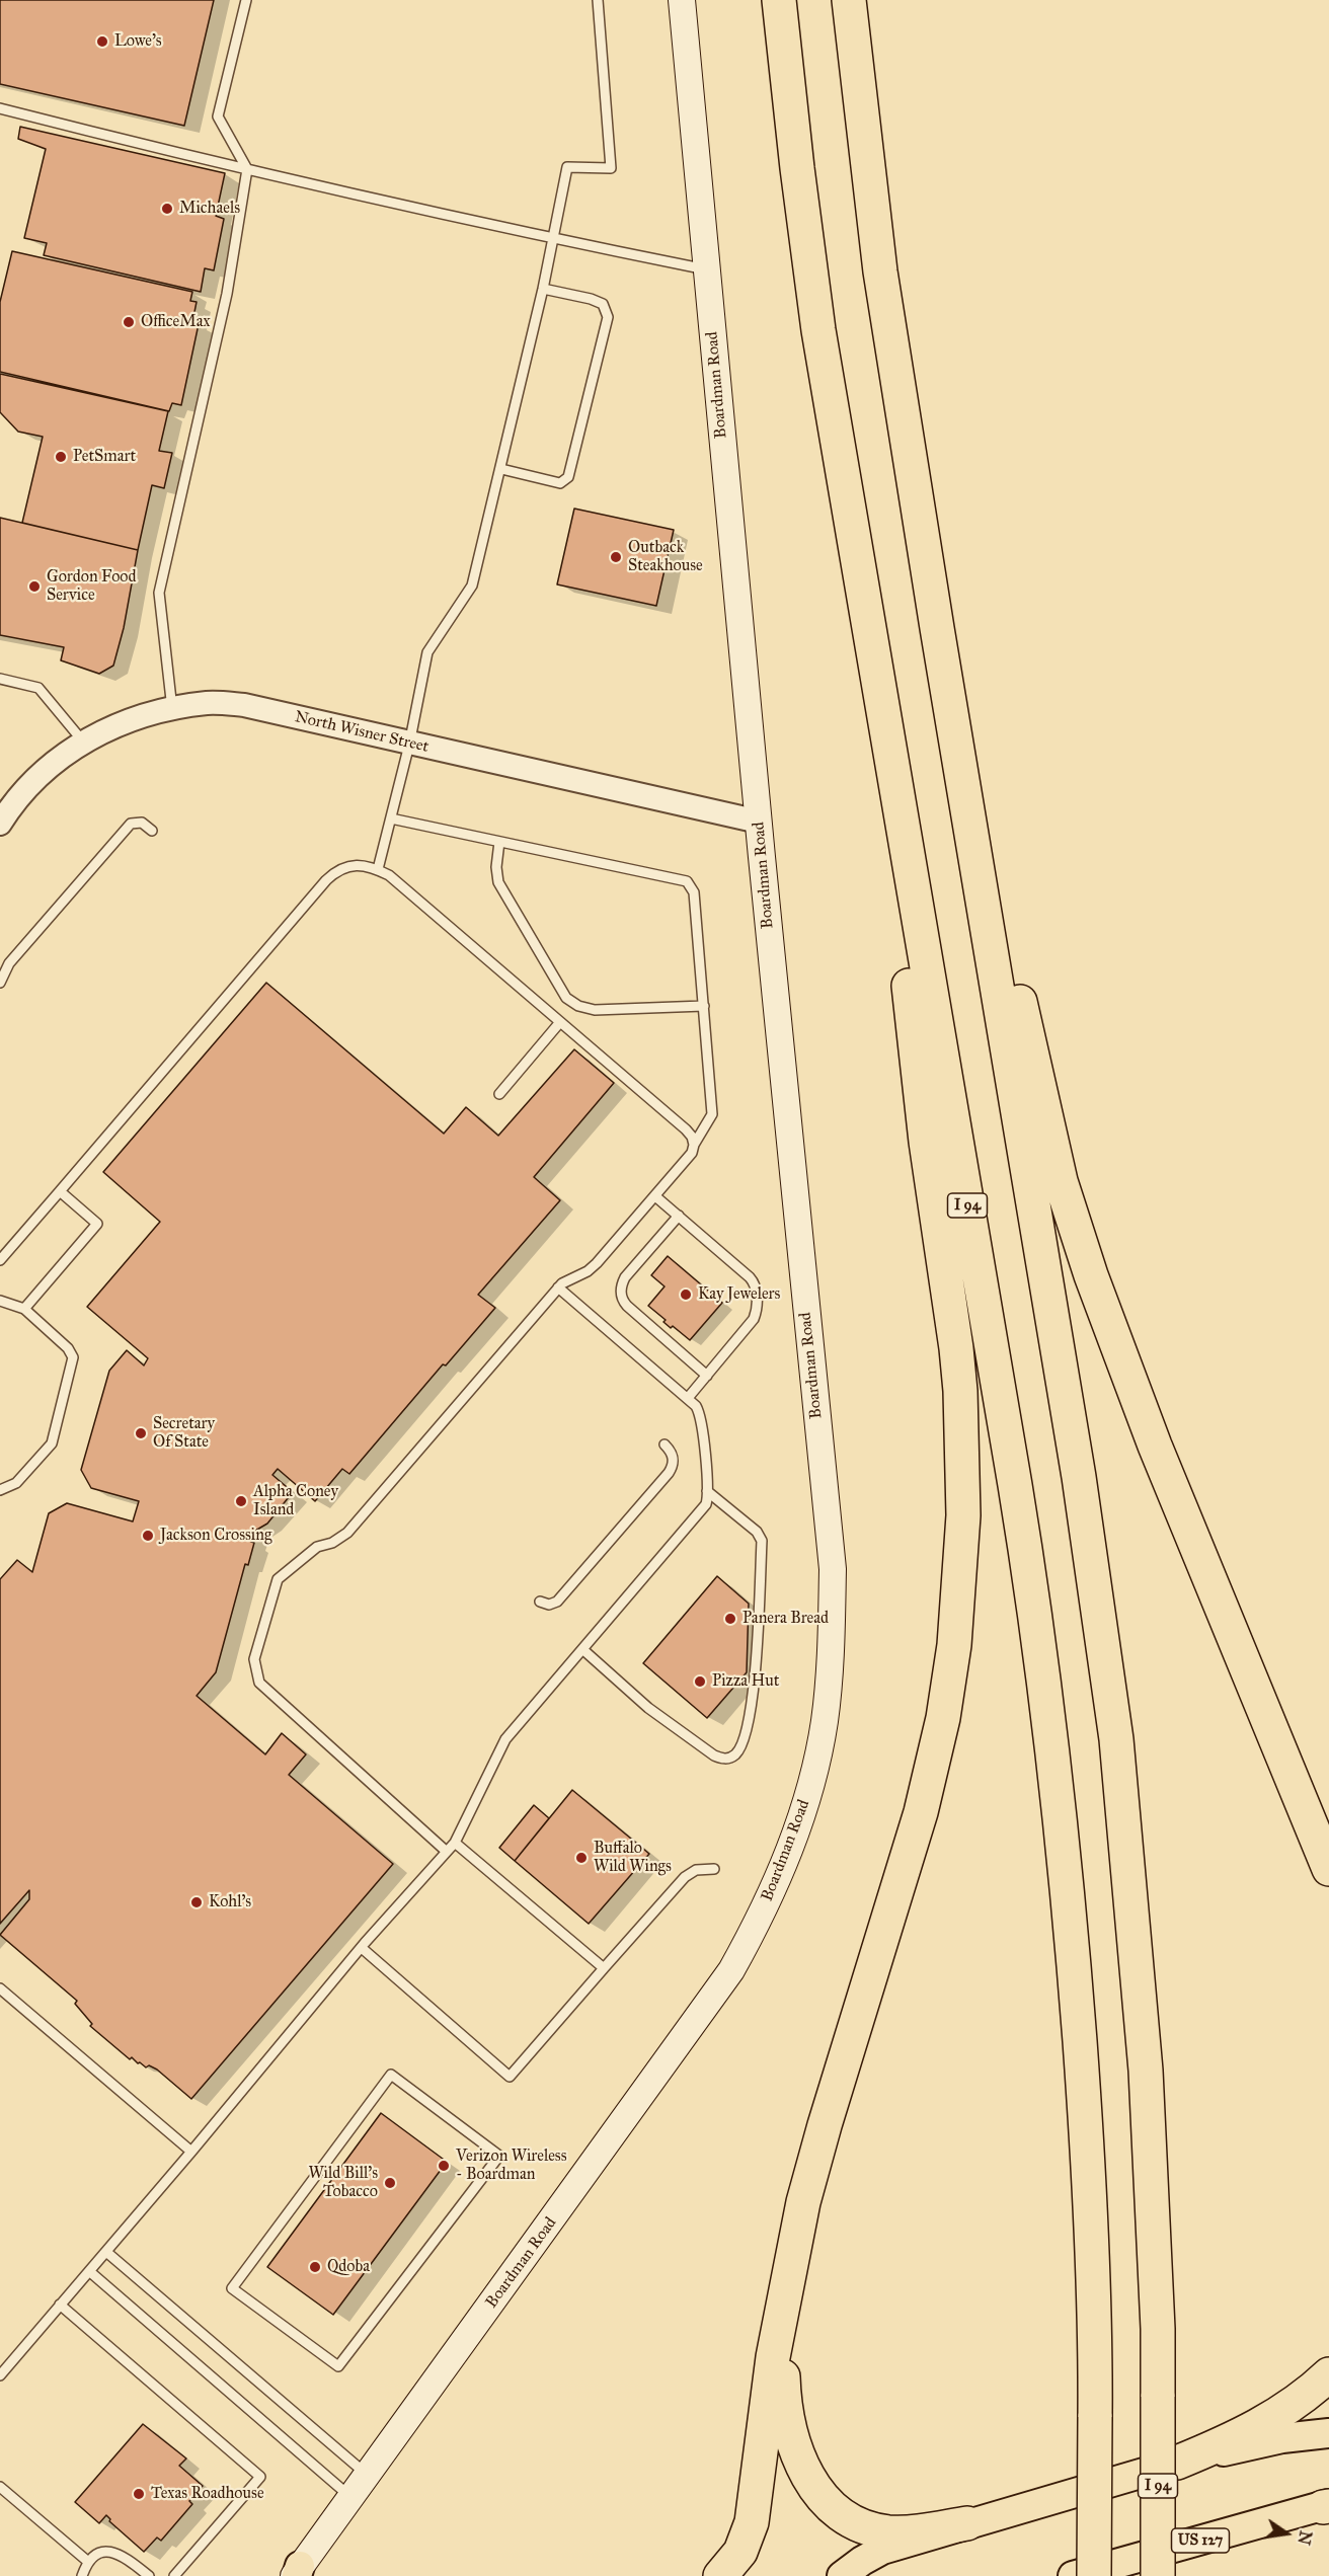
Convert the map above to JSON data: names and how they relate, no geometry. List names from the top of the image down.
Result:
{
  "streets": {
    "highway": ["I 94"],
    "main road": ["Boardman Road", "US 127"],
    "street": ["North Wisner Street"]
  },
  "crossings": [
    ["Boardman Road", "North Wisner Street"]
  ],
  "places": [
    "Lowe's",
    "Michaels",
    "OfficeMax",
    "PetSmart",
    "Outback Steakhouse",
    "Gordon Food Service",
    "Kay Jewelers",
    "Secretary Of State",
    "Alpha Coney Island",
    "Jackson Crossing",
    "Panera Bread",
    "Pizza Hut",
    "Buffalo Wild Wings",
    "Kohl's",
    "Verizon Wireless - Boardman",
    "Wild Bill's Tobacco",
    "Qdoba",
    "Texas Roadhouse"
  ],
  "north": "right"
}
